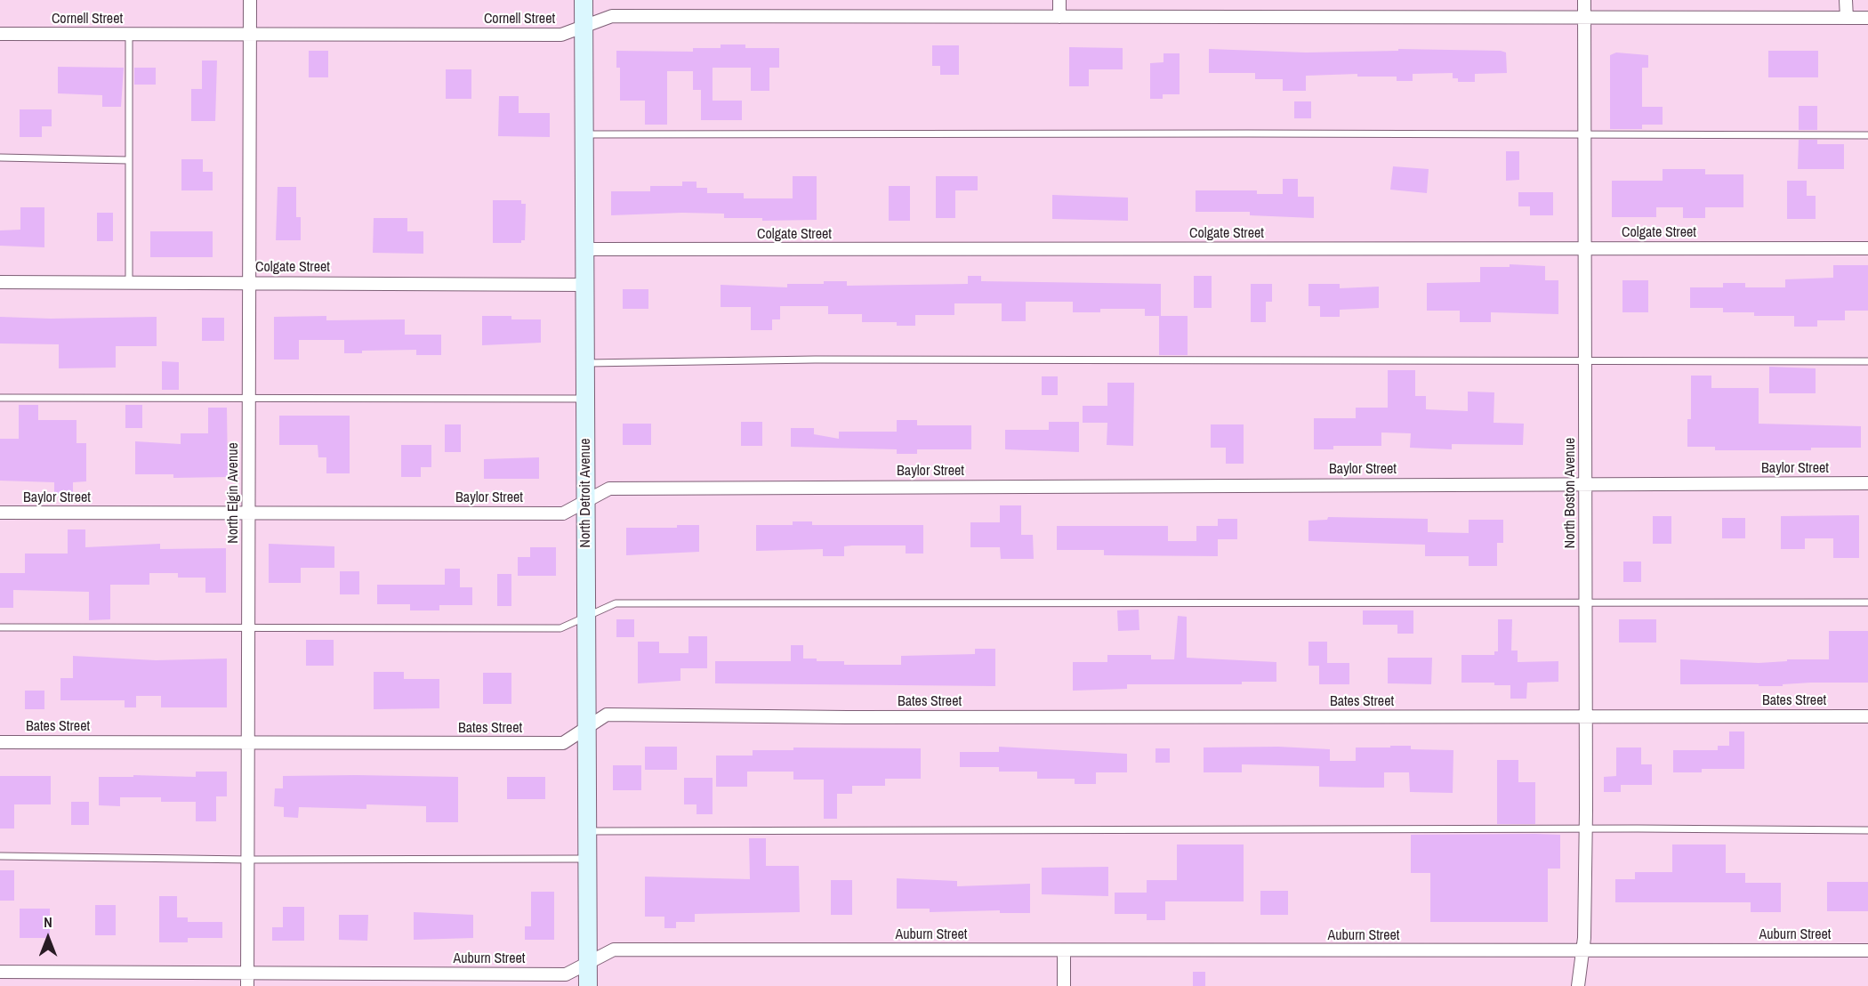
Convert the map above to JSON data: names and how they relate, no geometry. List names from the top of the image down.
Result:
{
  "streets": {
    "street": [
      "Cornell Street",
      "Colgate Street",
      "Baylor Street",
      "North Elgin Avenue",
      "North Detroit Avenue",
      "North Boston Avenue",
      "Bates Street",
      "Auburn Street"
    ]
  },
  "crossings": [
    ["Cornell Street", "North Elgin Avenue"],
    ["Cornell Street", "North Detroit Avenue"],
    ["Cornell Street", "North Boston Avenue"],
    ["Colgate Street", "North Elgin Avenue"],
    ["Colgate Street", "North Detroit Avenue"],
    ["Colgate Street", "North Boston Avenue"],
    ["Baylor Street", "North Elgin Avenue"],
    ["Baylor Street", "North Detroit Avenue"],
    ["Baylor Street", "North Boston Avenue"],
    ["North Elgin Avenue", "Bates Street"],
    ["North Elgin Avenue", "Auburn Street"],
    ["North Detroit Avenue", "Bates Street"],
    ["North Detroit Avenue", "Auburn Street"],
    ["North Boston Avenue", "Bates Street"],
    ["North Boston Avenue", "Auburn Street"]
  ],
  "north": "top"
}
